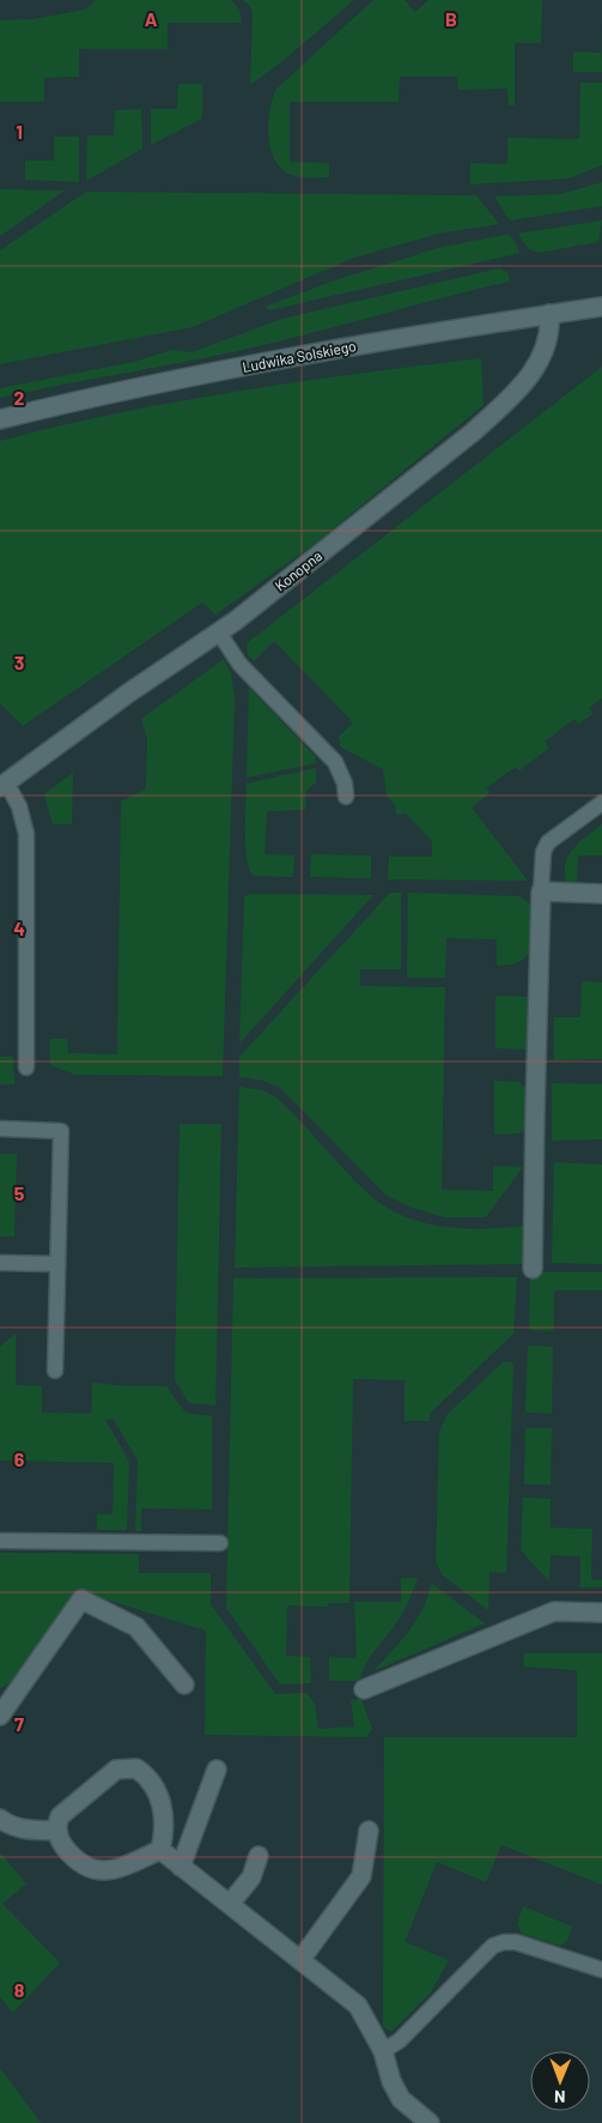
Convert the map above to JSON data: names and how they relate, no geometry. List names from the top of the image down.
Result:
{
  "streets": {
    "street": ["Ludwika Solskiego", "Konopna"]
  },
  "crossings": [
    ["Ludwika Solskiego", "Konopna"]
  ],
  "north": "bottom",
  "grid": {
    "columns": ["A", "B"],
    "rows": [
      "1",
      "2",
      "3",
      "4",
      "5",
      "6",
      "7",
      "8"
    ]
  }
}
